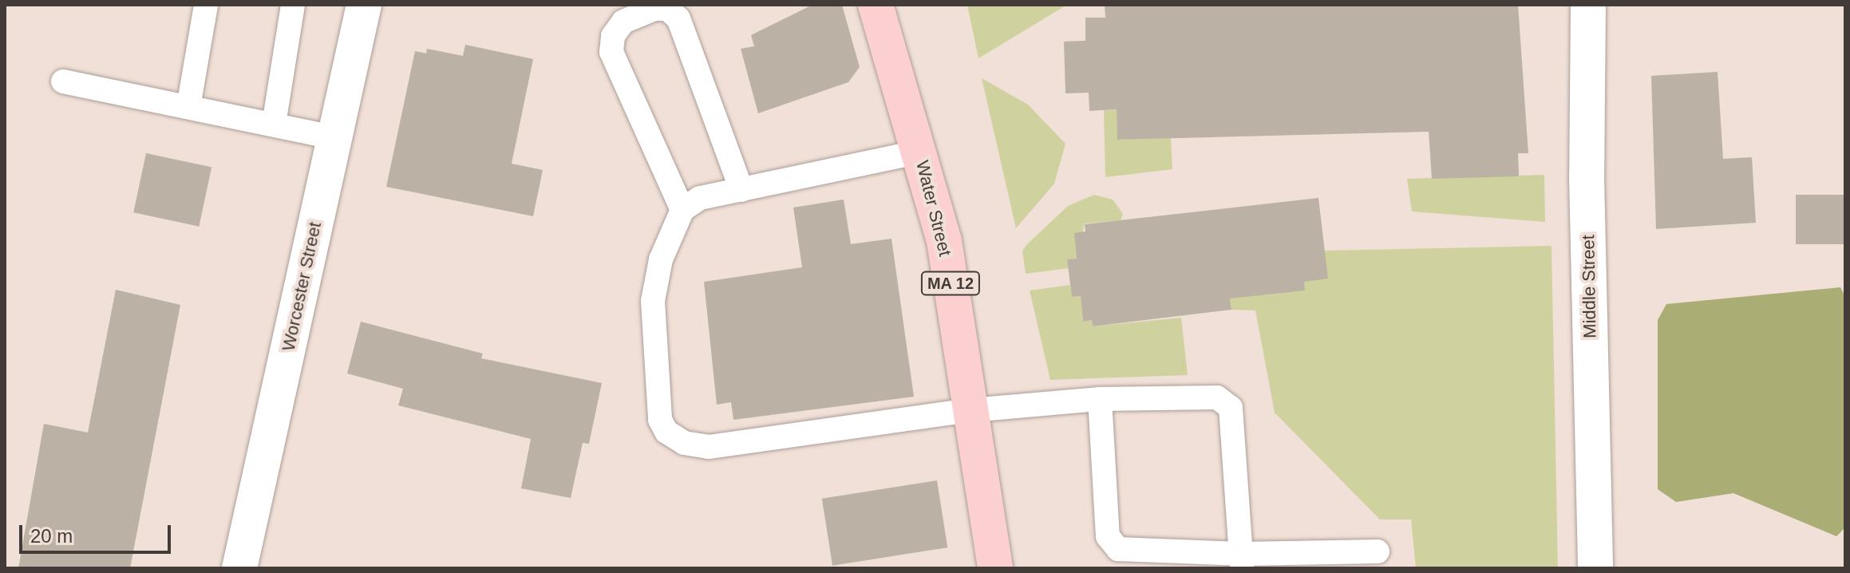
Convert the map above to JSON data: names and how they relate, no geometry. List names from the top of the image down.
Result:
{
  "streets": {
    "highway": ["Water Street", "MA 12"],
    "street": ["Worcester Street", "Middle Street"]
  },
  "scale_bar": "20 m"
}
